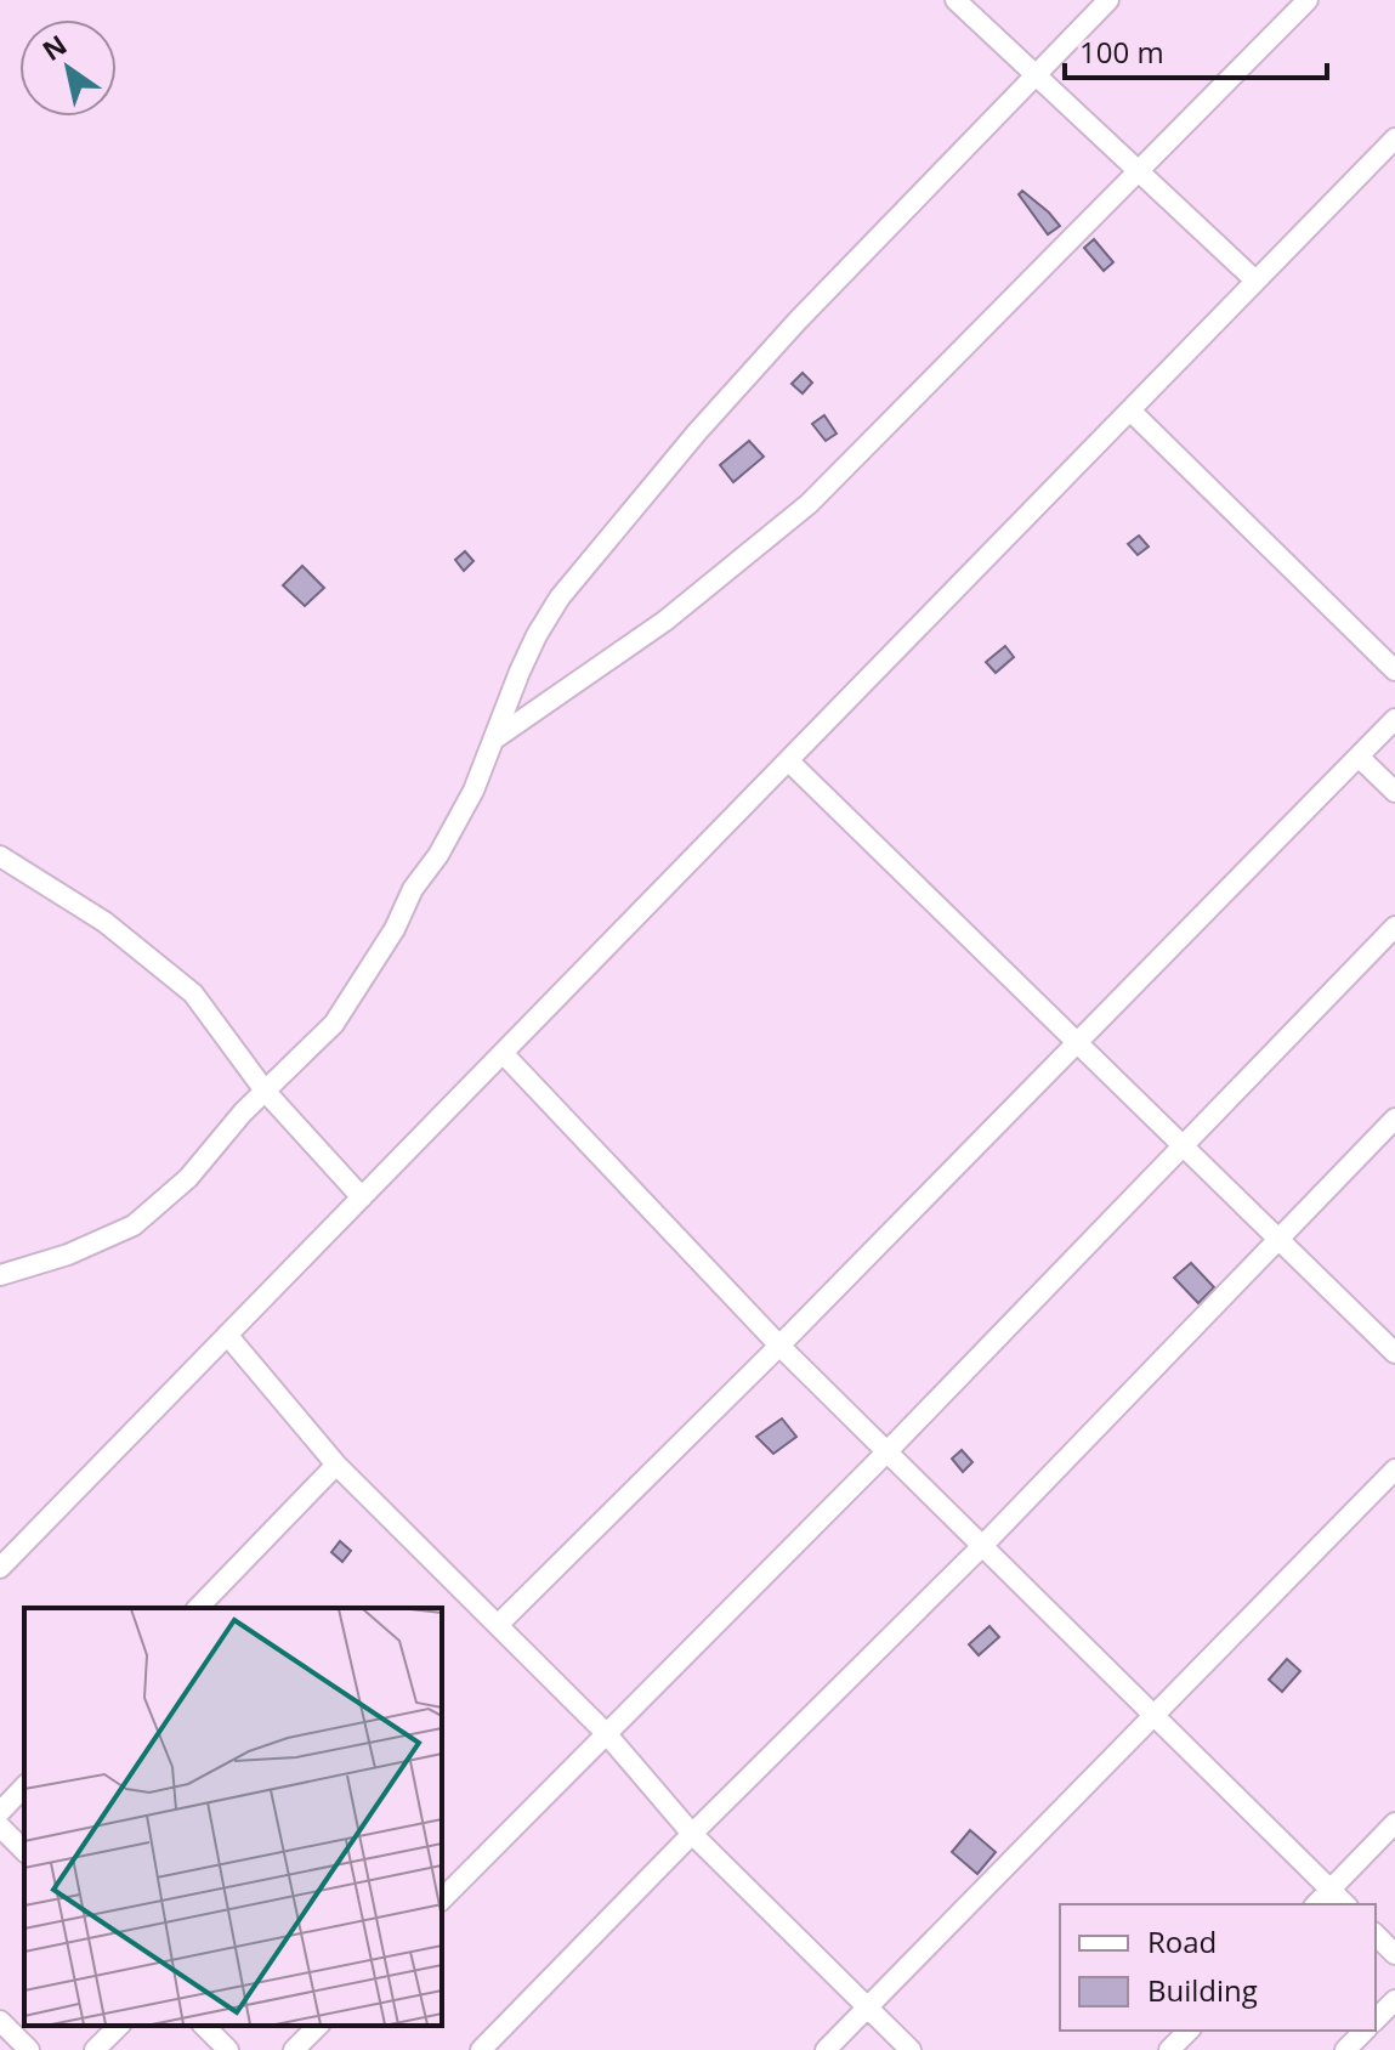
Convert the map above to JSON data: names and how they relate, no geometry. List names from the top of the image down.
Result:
{
  "legend": ["Road", "Building"],
  "scale_bar": "100 m",
  "north": "top left"
}
